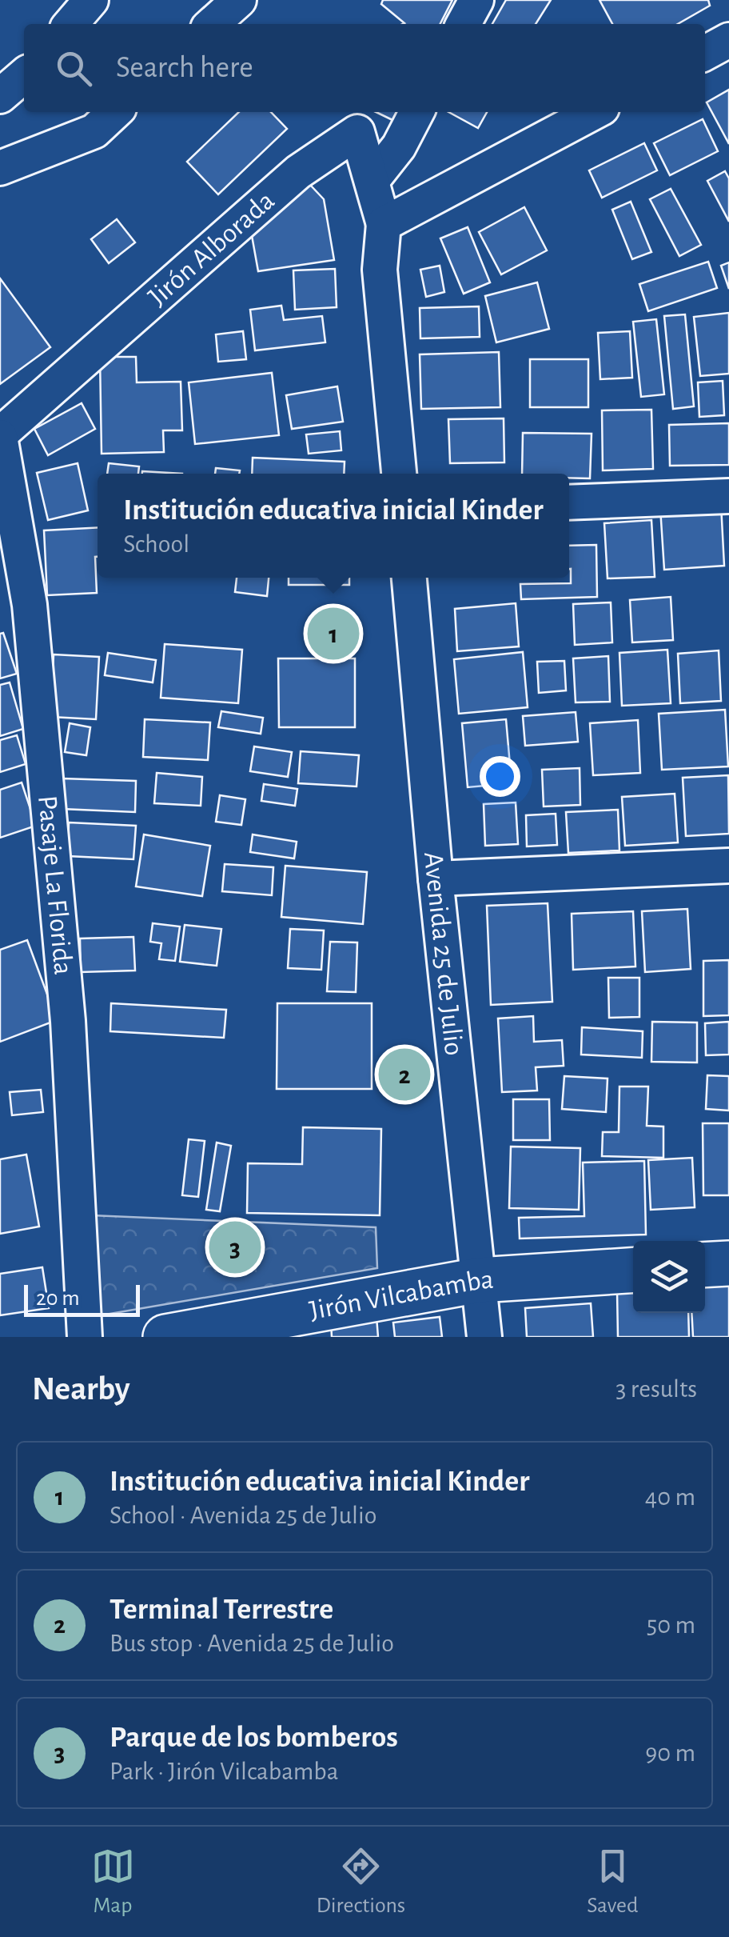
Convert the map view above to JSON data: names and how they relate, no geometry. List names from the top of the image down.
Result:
{
  "streets": {
    "main road": ["Jirón Vilcabamba"],
    "street": ["Jirón Alborada", "Pasaje La Florida", "Avenida 25 de Julio"]
  },
  "crossings": [
    ["Jirón Alborada", "Pasaje La Florida"],
    ["Avenida 25 de Julio", "Jirón Vilcabamba"]
  ],
  "scale_bar": "20 m",
  "page": {
    "search": "Search here",
    "popup": ["Institución educativa inicial Kinder", "School"],
    "pins": ["1", "2", "3"],
    "scale": "20 m",
    "heading": ["Nearby", "3 results"],
    "list": [
      {
        "mark": "1",
        "name": "Institución educativa inicial Kinder",
        "note": "School · Avenida 25 de Julio",
        "value": "40 m"
      },
      {
        "mark": "2",
        "name": "Terminal Terrestre",
        "note": "Bus stop · Avenida 25 de Julio",
        "value": "50 m"
      },
      {
        "mark": "3",
        "name": "Parque de los bomberos",
        "note": "Park · Jirón Vilcabamba",
        "value": "90 m"
      }
    ],
    "nav": ["Map", "Directions", "Saved"]
  }
}
